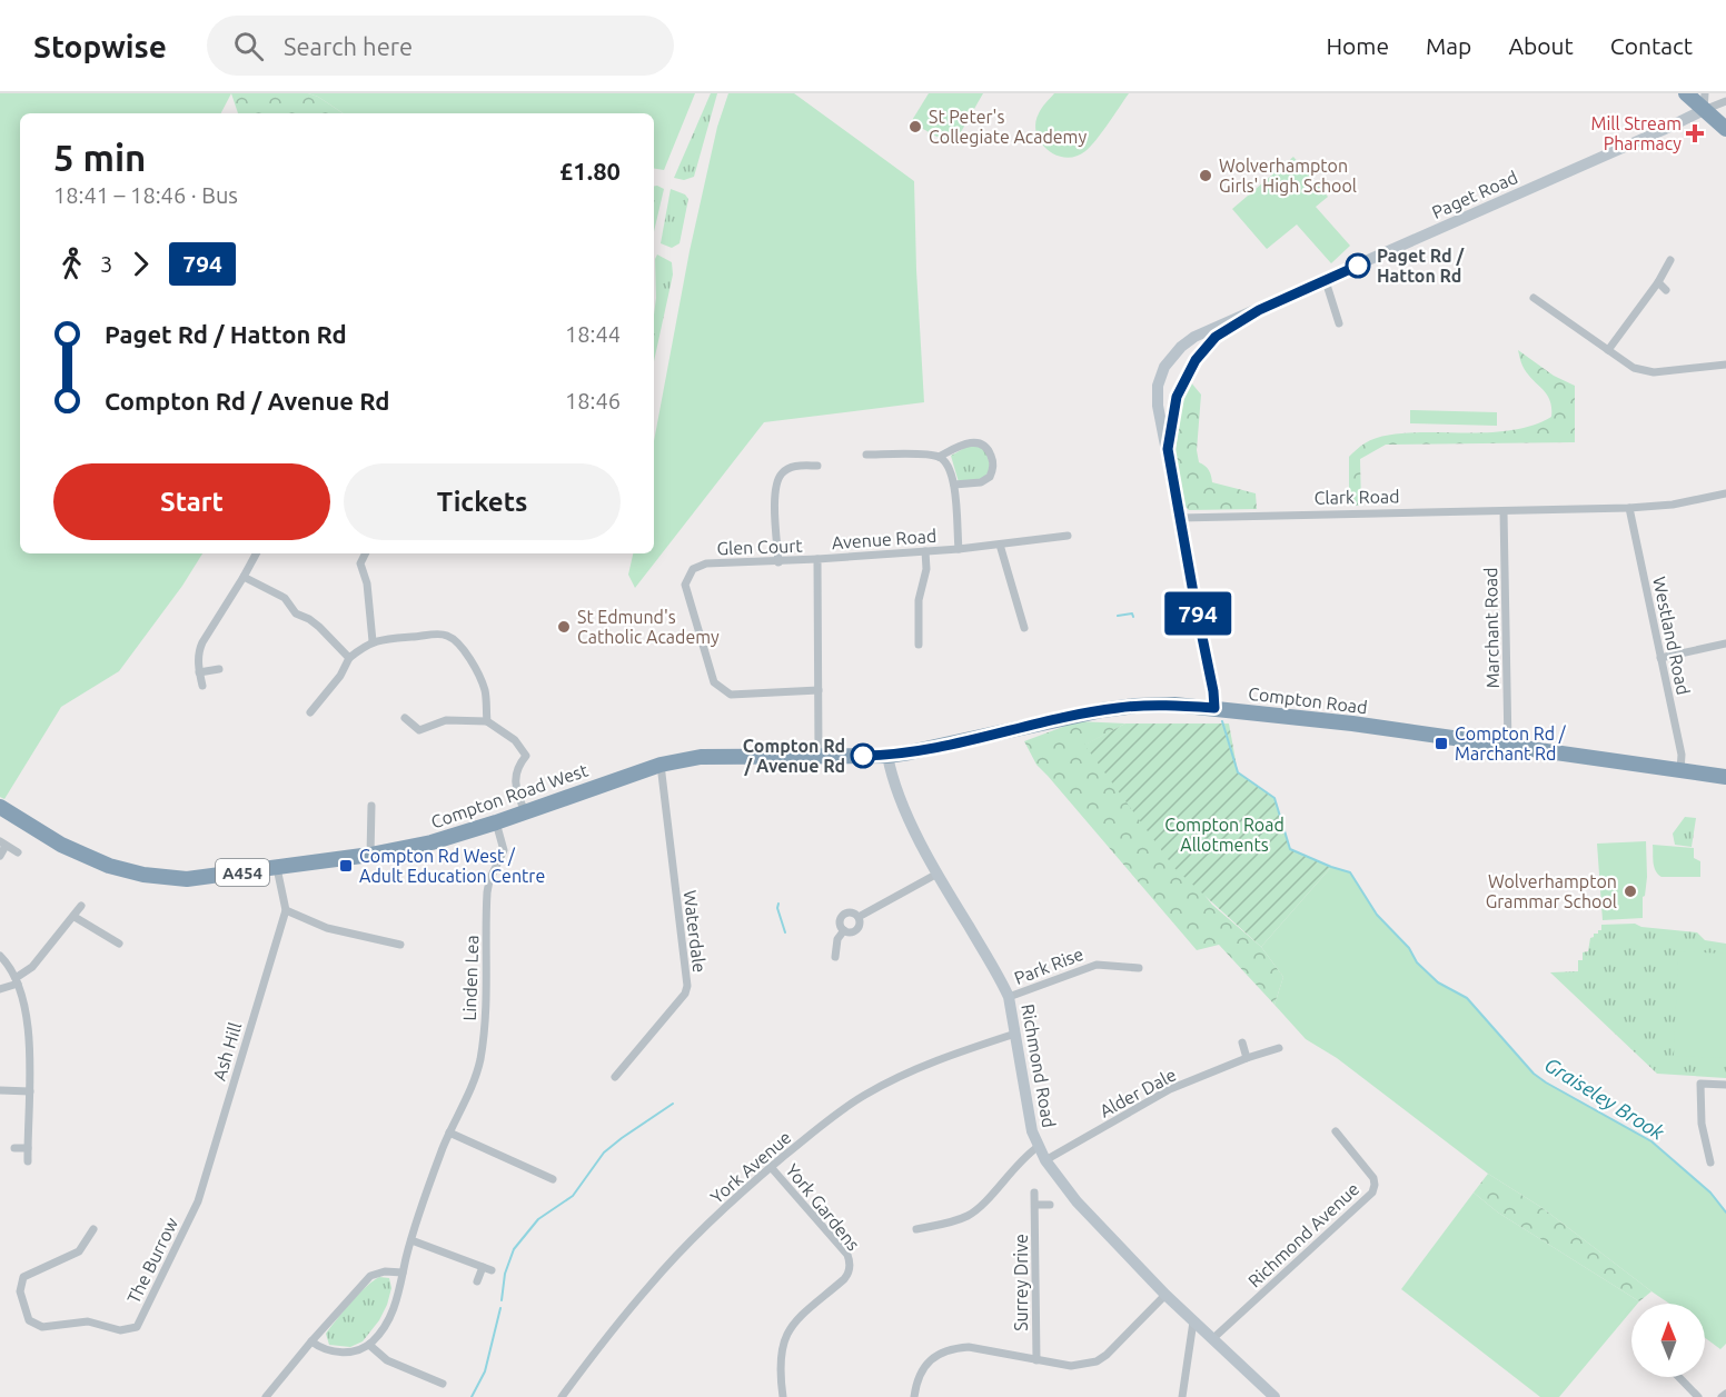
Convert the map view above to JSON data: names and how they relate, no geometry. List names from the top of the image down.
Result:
{
  "streets": {
    "highway": ["Compton Road", "Compton Road West", "A454"],
    "street": [
      "Paget Road",
      "Clark Road",
      "Avenue Road",
      "Glen Court",
      "Marchant Road",
      "Westland Road",
      "Waterdale",
      "Park Rise",
      "Linden Lea",
      "Ash Hill",
      "Richmond Road",
      "Alder Dale",
      "York Avenue",
      "York Gardens",
      "Richmond Avenue",
      "The Burrow",
      "Surrey Drive"
    ]
  },
  "crossings": [
    ["Paget Road", "Clark Road"],
    ["Clark Road", "Marchant Road"],
    ["Clark Road", "Westland Road"],
    ["Avenue Road", "Glen Court"],
    ["Avenue Road", "Compton Road West"],
    ["Marchant Road", "Compton Road"],
    ["Westland Road", "Compton Road"],
    ["Compton Road", "Compton Road West"],
    ["Compton Road", "Richmond Road"],
    ["Compton Road West", "Waterdale"],
    ["Compton Road West", "Linden Lea"],
    ["Compton Road West", "Ash Hill"],
    ["Compton Road West", "Richmond Road"],
    ["Park Rise", "Richmond Road"],
    ["Ash Hill", "The Burrow"],
    ["Richmond Road", "Alder Dale"],
    ["Richmond Road", "York Avenue"],
    ["Richmond Road", "Richmond Avenue"],
    ["York Avenue", "York Gardens"]
  ],
  "water": ["Graiseley Brook"],
  "parks": ["Compton Road Allotments"],
  "places": {
    "other": [
      "St Peter's Collegiate Academy",
      "Wolverhampton Girls' High School",
      "Paget Rd / Hatton Rd",
      "St Edmund's Catholic Academy",
      "Compton Rd / Avenue Rd",
      "Wolverhampton Grammar School"
    ],
    "health": ["Mill Stream Pharmacy"],
    "transit": ["Compton Rd / Marchant Rd", "Compton Rd West / Adult Education Centre"]
  },
  "lines": ["bus line 794"],
  "north": "top",
  "page": {
    "header": "Stopwise",
    "search": "Search here",
    "nav": [
      "Home",
      "Map",
      "About",
      "Contact"
    ],
    "on_map": "794",
    "heading": ["5 min", "18:41 – 18:46 · Bus", "£1.80"],
    "legs": ["3", "794"],
    "list": [
      {
        "name": "Paget Rd / Hatton Rd",
        "value": "18:44"
      },
      {
        "name": "Compton Rd / Avenue Rd",
        "value": "18:46"
      }
    ],
    "buttons": ["Start", "Tickets"]
  }
}
